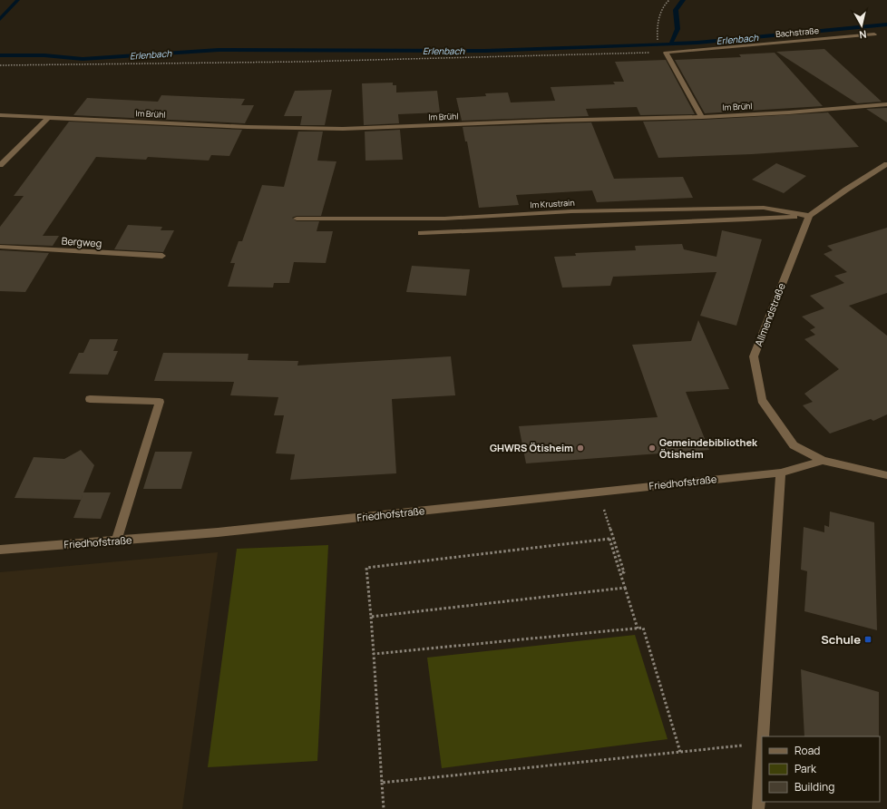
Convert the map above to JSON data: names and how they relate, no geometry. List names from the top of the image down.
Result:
{
  "streets": {
    "street": [
      "Bachstraße",
      "Im Brühl",
      "Im Krustrain",
      "Bergweg",
      "Allmendstraße",
      "Friedhofstraße"
    ]
  },
  "crossings": [
    ["Im Krustrain", "Allmendstraße"],
    ["Allmendstraße", "Friedhofstraße"]
  ],
  "water": ["Erlenbach"],
  "places": {
    "other": ["GHWRS Ötisheim", "Gemeindebibliothek Ötisheim"],
    "transit": ["Schule"]
  },
  "legend": ["Road", "Park", "Building"],
  "north": "bottom"
}
